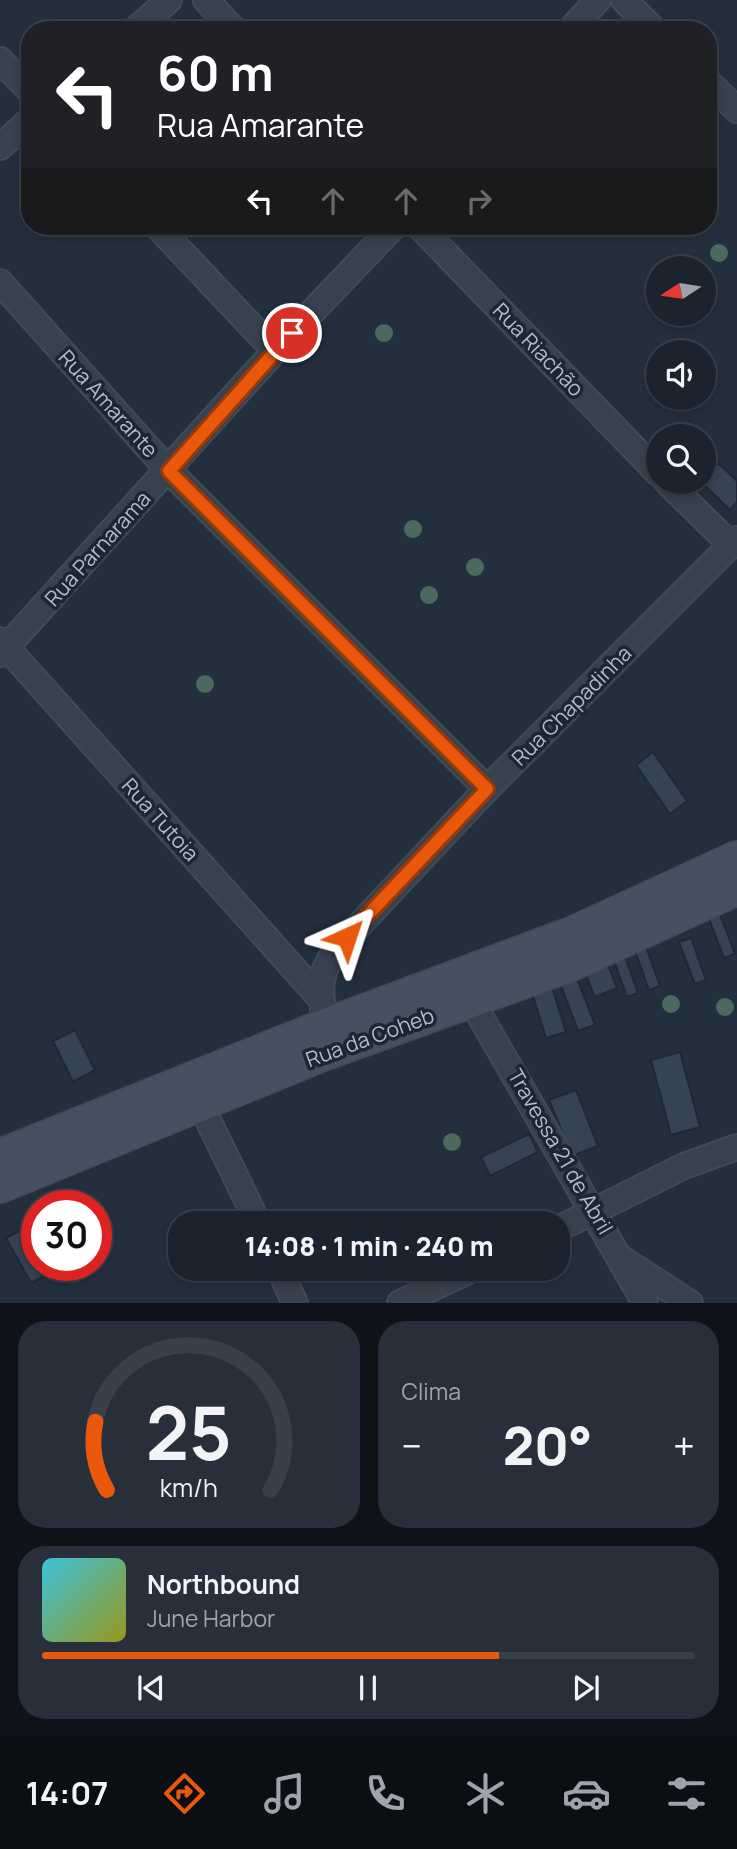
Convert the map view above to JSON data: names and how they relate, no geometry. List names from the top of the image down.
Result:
{
  "streets": {
    "street": [
      "Rua Riachão",
      "Rua Amarante",
      "Rua Parnarama",
      "Rua Chapadinha",
      "Rua Tutoia",
      "Rua da Coheb",
      "Travessa 21 de Abril"
    ]
  },
  "crossings": [
    ["Rua Amarante", "Rua Parnarama"],
    ["Rua Amarante", "Rua Chapadinha"],
    ["Rua Parnarama", "Rua Tutoia"],
    ["Rua Chapadinha", "Rua Tutoia"],
    ["Rua Chapadinha", "Rua da Coheb"],
    ["Rua Tutoia", "Rua da Coheb"],
    ["Rua da Coheb", "Travessa 21 de Abril"]
  ],
  "north": "left",
  "page": {
    "turn": ["60 m", "Rua Amarante"],
    "limit": "30",
    "trip": "14:08 · 1 min · 240 m",
    "tile": "Clima",
    "heat": ["−", "20°", "+"],
    "song": ["Northbound", "June Harbor"],
    "tabs": "14:07",
    "gauge": ["25", "km/h"]
  }
}
